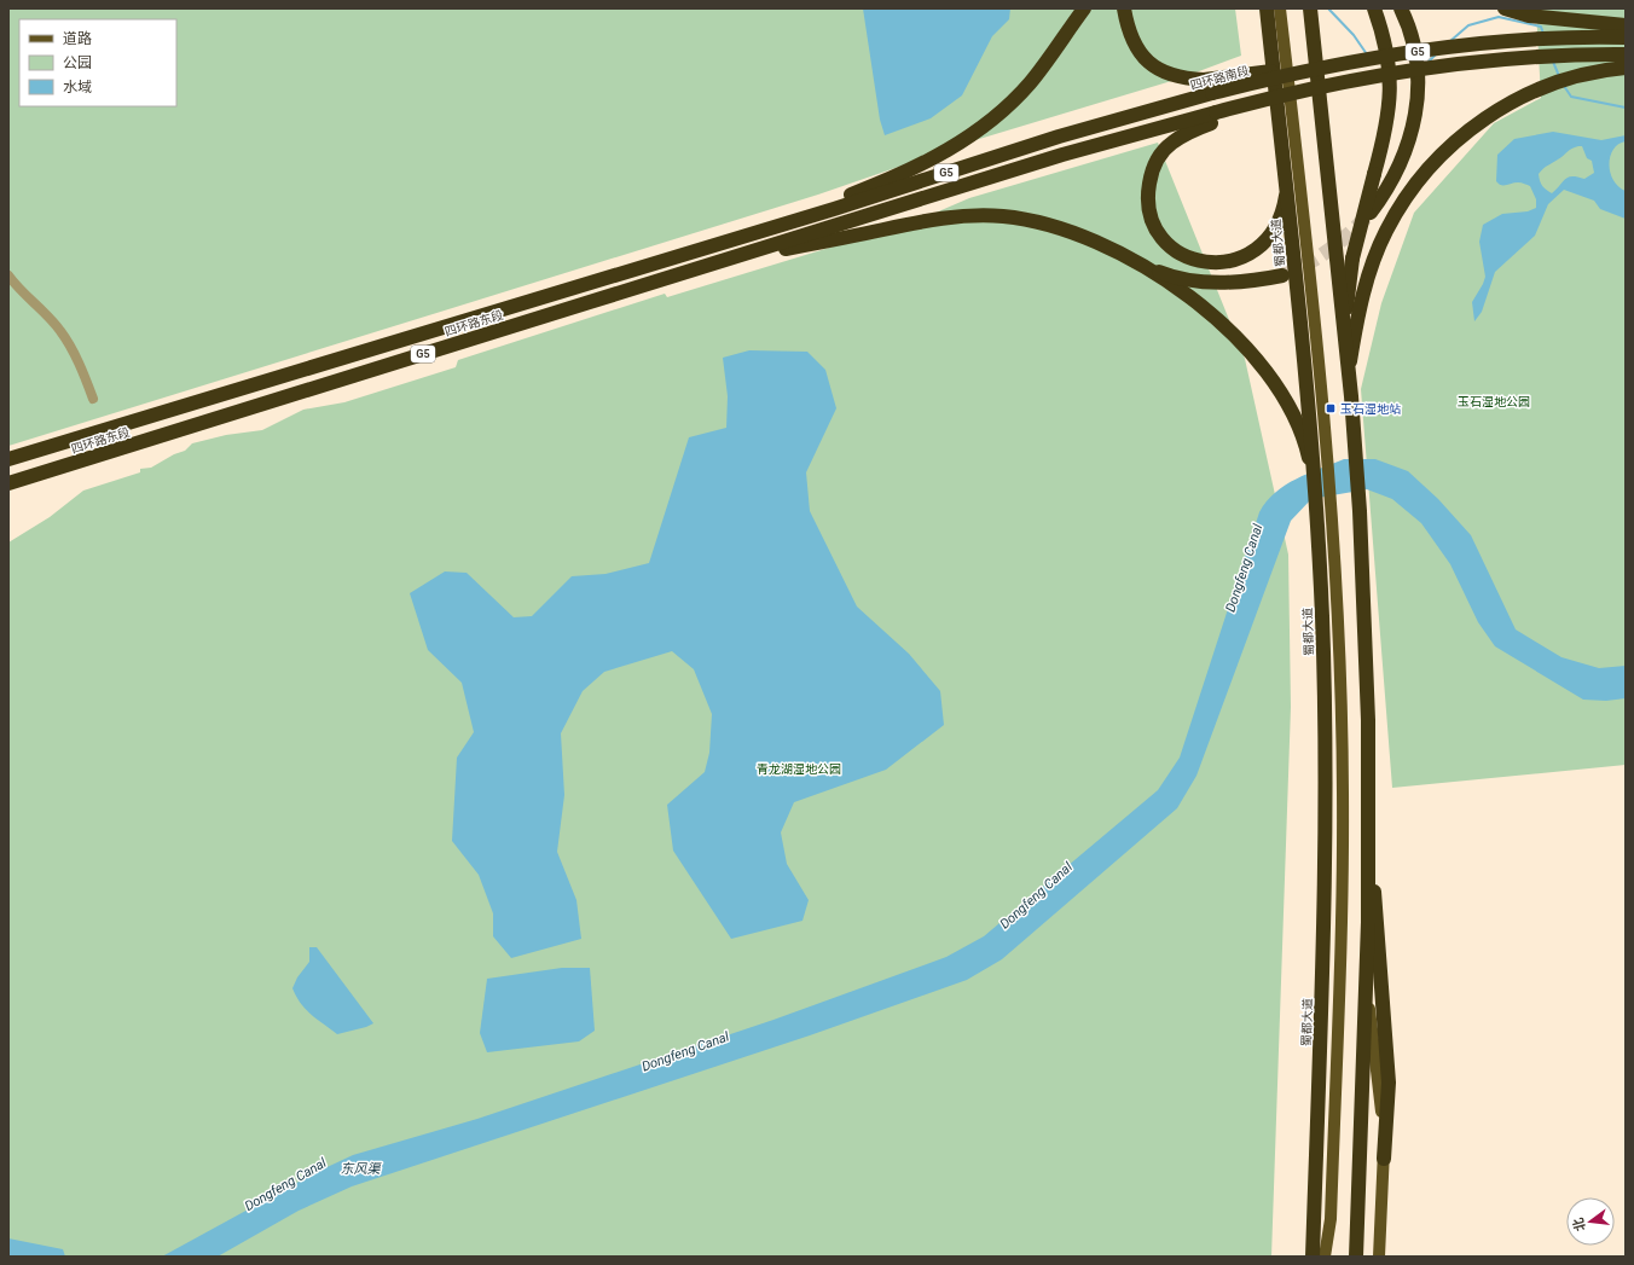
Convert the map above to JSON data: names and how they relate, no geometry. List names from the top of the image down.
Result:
{
  "streets": {
    "highway": [
      "G5",
      "四环路南段",
      "蜀都大道",
      "四环路东段"
    ]
  },
  "crossings": [
    ["G5", "四环路东段"],
    ["四环路南段", "四环路东段"]
  ],
  "water": ["Dongfeng Canal", "东风渠"],
  "parks": ["玉石湿地公园", "青龙湖湿地公园"],
  "places": {
    "transit": ["玉石湿地站"]
  },
  "legend": ["道路", "公园", "水域"],
  "north": "left"
}
